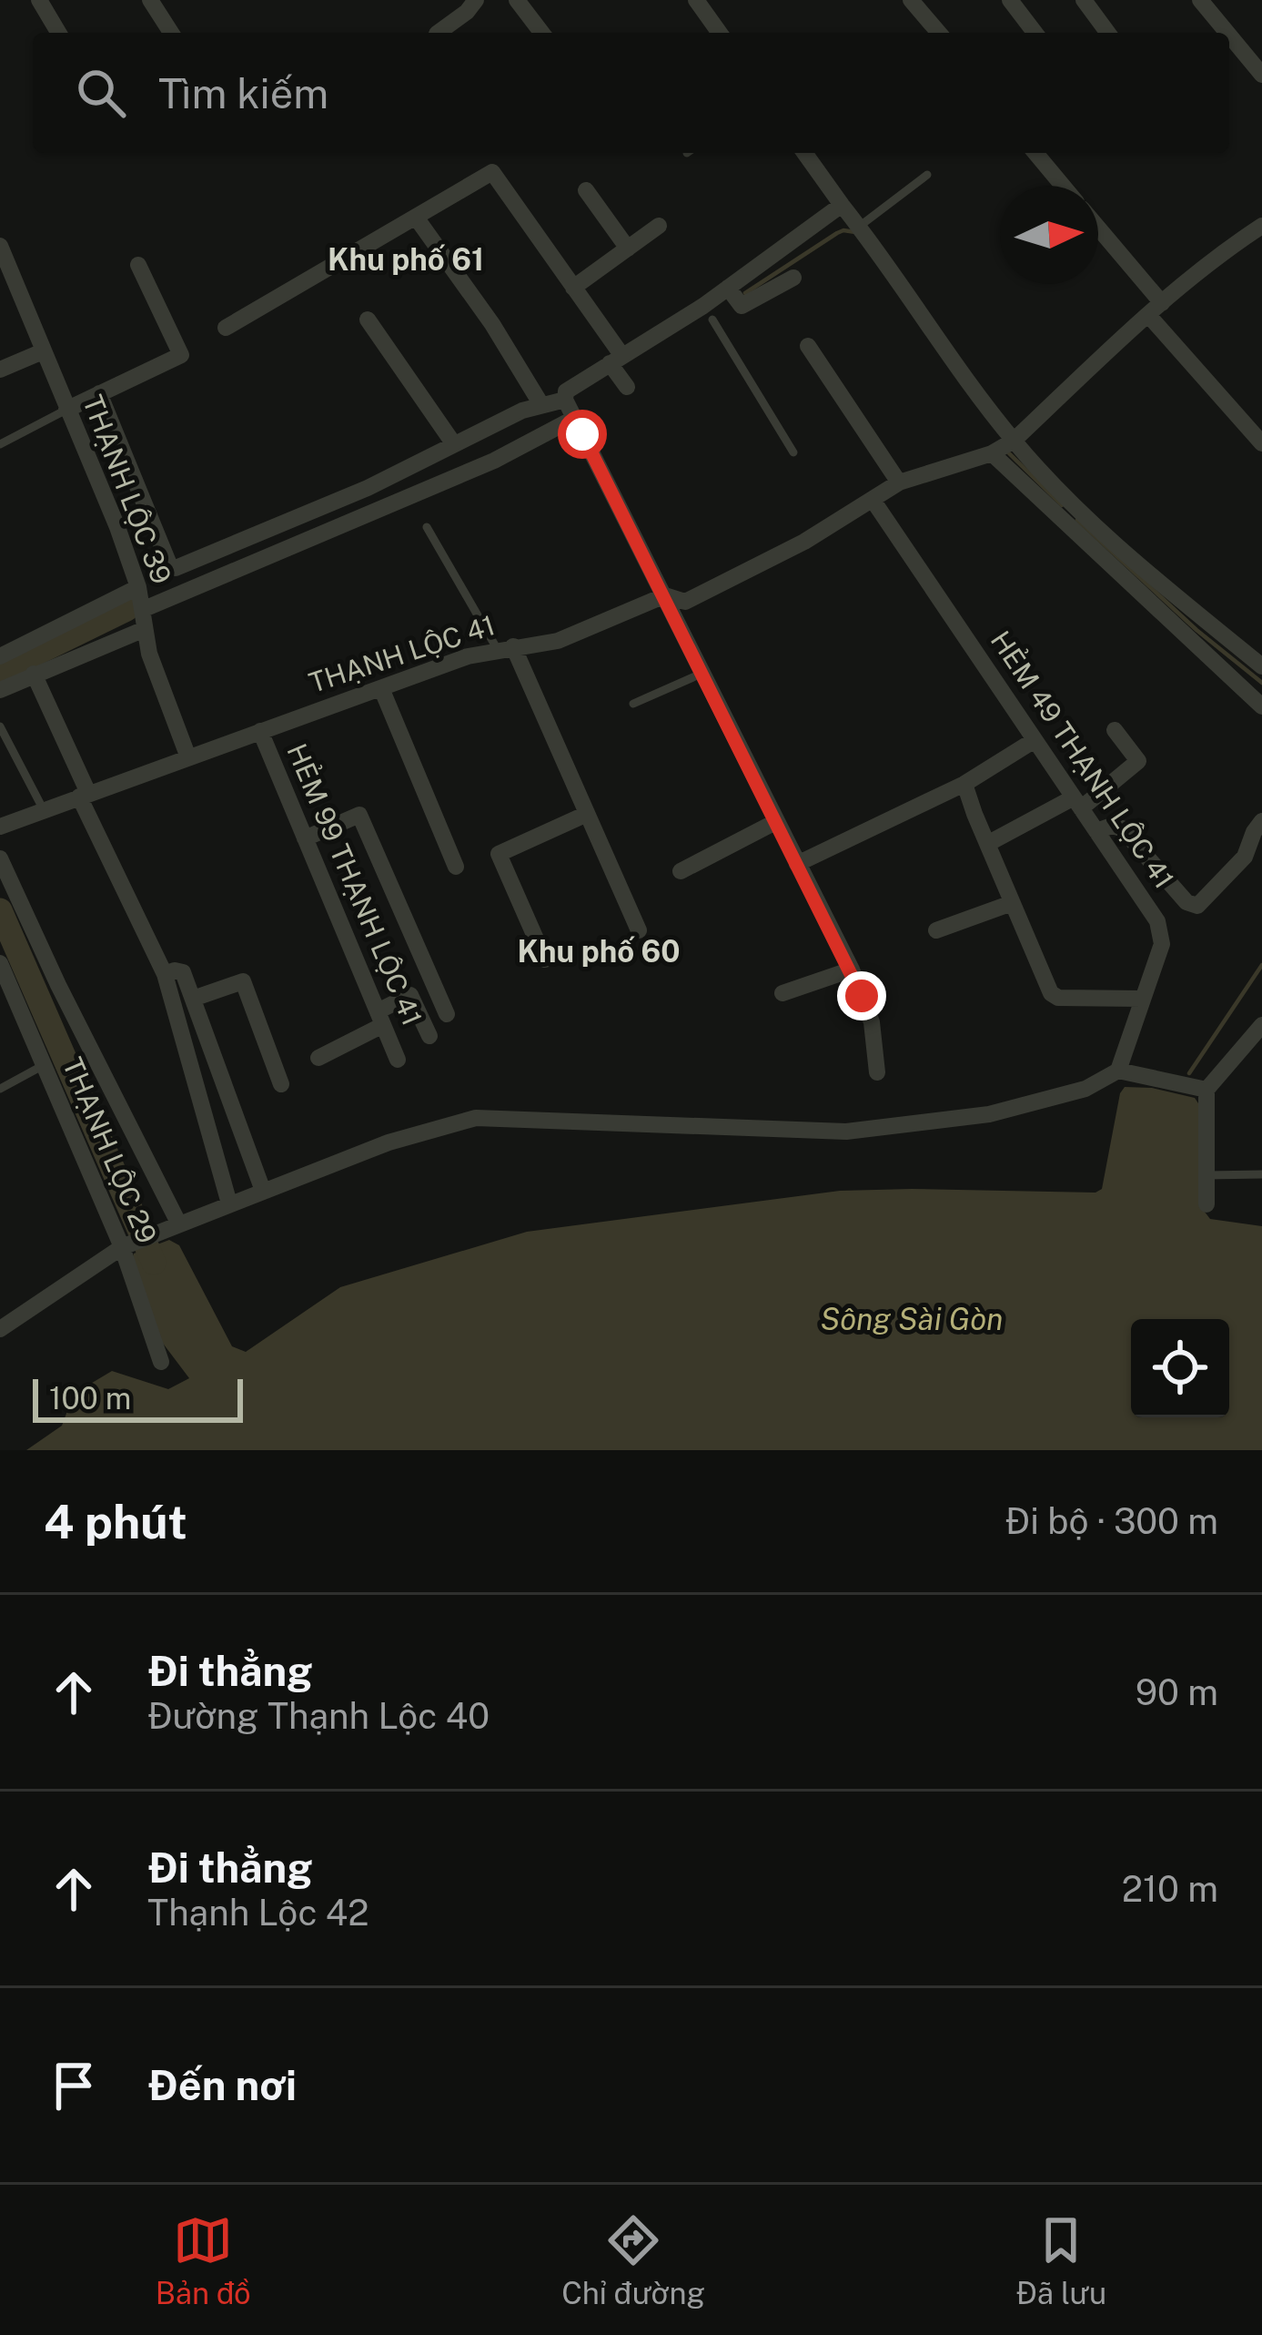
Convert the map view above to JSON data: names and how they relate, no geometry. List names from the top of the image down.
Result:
{
  "streets": {
    "street": [
      "THẠNH LỘC 39",
      "THẠNH LỘC 41",
      "HẺM 49 THẠNH LỘC 41",
      "HẺM 99 THẠNH LỘC 41",
      "THẠNH LỘC 29"
    ]
  },
  "crossings": [
    ["THẠNH LỘC 39", "THẠNH LỘC 41"],
    ["THẠNH LỘC 41", "HẺM 49 THẠNH LỘC 41"],
    ["THẠNH LỘC 41", "HẺM 99 THẠNH LỘC 41"]
  ],
  "districts": ["Khu phố 61", "Khu phố 60"],
  "water": ["Sông Sài Gòn"],
  "scale_bar": "100 m",
  "north": "right",
  "page": {
    "search": "Tìm kiếm",
    "scale": "100 m",
    "heading": ["4 phút", "Đi bộ · 300 m"],
    "list": [
      ["Đi thẳng", "Đường Thạnh Lộc 40", "90 m"],
      ["Đi thẳng", "Thạnh Lộc 42", "210 m"],
      "Đến nơi"
    ],
    "nav": ["Bản đồ", "Chỉ đường", "Đã lưu"]
  }
}
